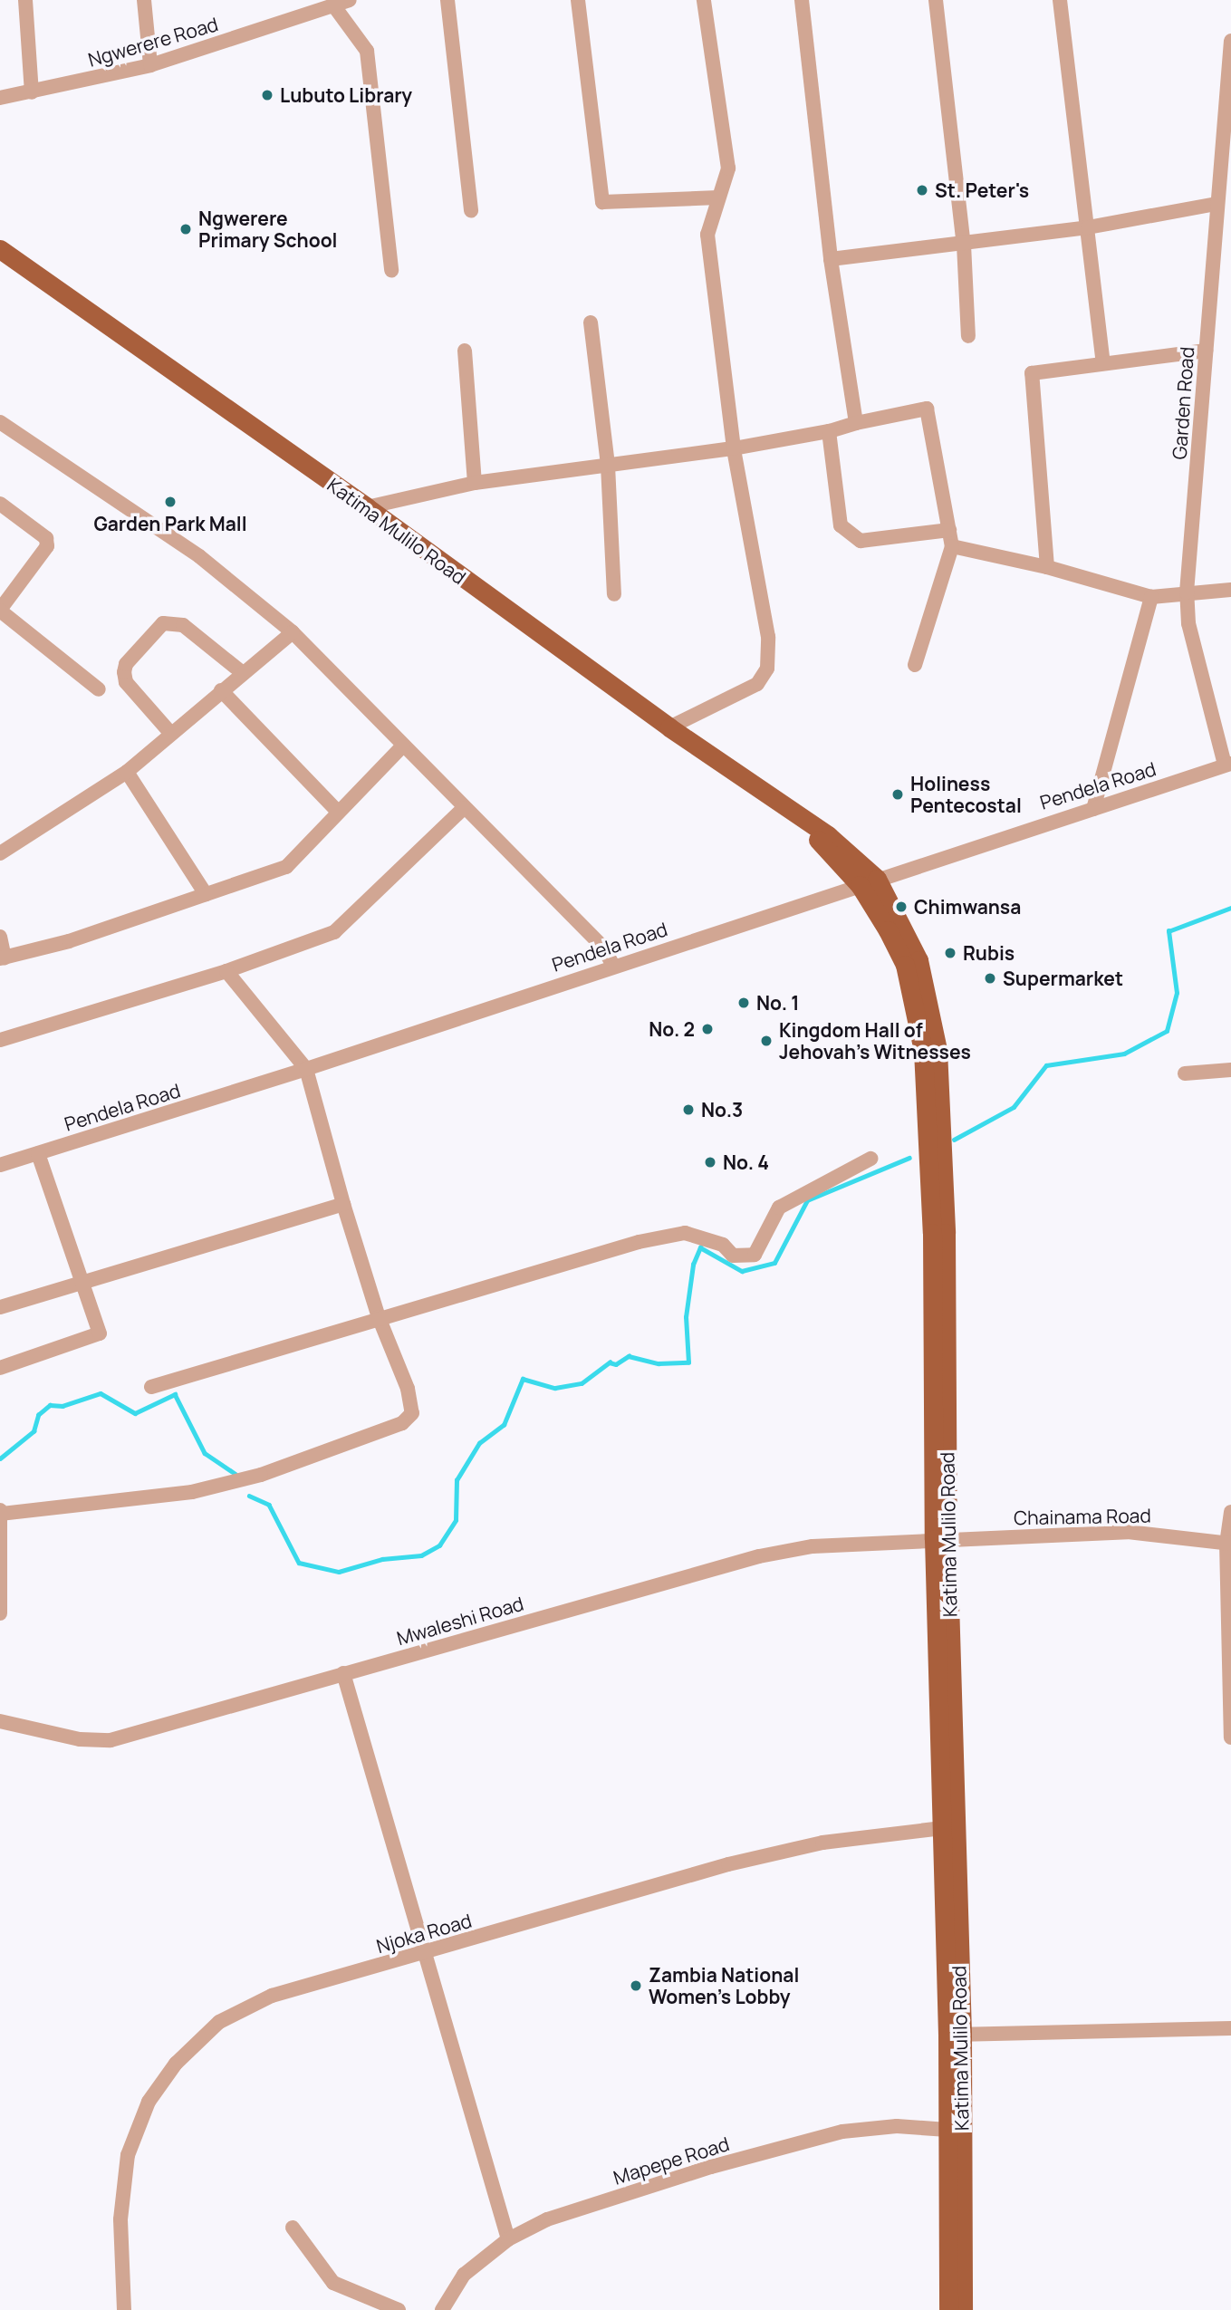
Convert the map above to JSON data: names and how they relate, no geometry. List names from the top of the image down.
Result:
{
  "streets": {
    "main road": ["Katima Mulilo Road"],
    "street": [
      "Ngwerere Road",
      "Garden Road",
      "Pendela Road",
      "Chainama Road",
      "Mwaleshi Road",
      "Njoka Road",
      "Mapepe Road"
    ]
  },
  "crossings": [
    ["Garden Road", "Pendela Road"],
    ["Katima Mulilo Road", "Pendela Road"],
    ["Katima Mulilo Road", "Chainama Road"],
    ["Katima Mulilo Road", "Mwaleshi Road"],
    ["Katima Mulilo Road", "Njoka Road"],
    ["Katima Mulilo Road", "Mapepe Road"],
    ["Chainama Road", "Mwaleshi Road"]
  ],
  "places": [
    "Lubuto Library",
    "St. Peter's",
    "Ngwerere Primary School",
    "Garden Park Mall",
    "Holiness Pentecostal",
    "Chimwansa",
    "Rubis",
    "Supermarket",
    "No. 1",
    "No. 2",
    "Kingdom Hall of Jehovah's Witnesses",
    "No.3",
    "No. 4",
    "Zambia National Women's Lobby"
  ]
}
